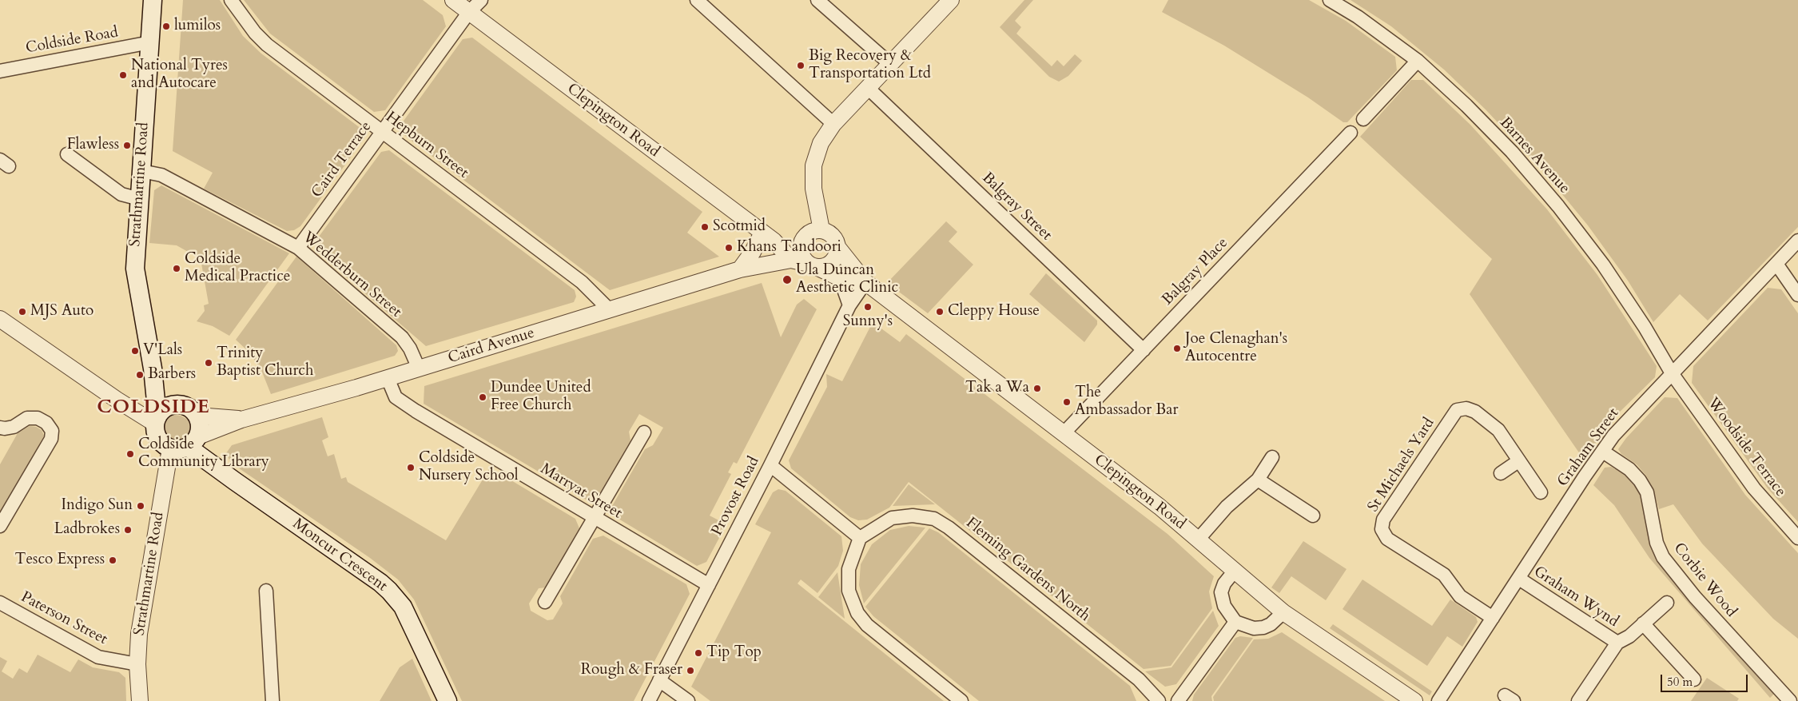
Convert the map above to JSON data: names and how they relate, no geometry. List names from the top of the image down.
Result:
{
  "streets": {
    "main road": ["Strathmartine Road", "Moncur Crescent"],
    "street": [
      "Coldside Road",
      "Clepington Road",
      "Hepburn Street",
      "Barnes Avenue",
      "Caird Terrace",
      "Balgray Street",
      "Balgray Place",
      "Wedderburn Street",
      "Caird Avenue",
      "Graham Street",
      "Woodside Terrace",
      "St Michaels Yard",
      "Marryat Street",
      "Provost Road",
      "Fleming Gardens North",
      "Corbie Wood",
      "Graham Wynd",
      "Paterson Street"
    ]
  },
  "crossings": [
    ["Coldside Road", "Strathmartine Road"],
    ["Clepington Road", "Caird Terrace"],
    ["Clepington Road", "Balgray Place"],
    ["Clepington Road", "Caird Avenue"],
    ["Clepington Road", "Provost Road"],
    ["Hepburn Street", "Caird Terrace"],
    ["Hepburn Street", "Caird Avenue"],
    ["Barnes Avenue", "Graham Street"],
    ["Barnes Avenue", "Woodside Terrace"],
    ["Caird Terrace", "Wedderburn Street"],
    ["Strathmartine Road", "Wedderburn Street"],
    ["Strathmartine Road", "Caird Avenue"],
    ["Strathmartine Road", "Moncur Crescent"],
    ["Strathmartine Road", "Paterson Street"],
    ["Balgray Street", "Balgray Place"],
    ["Wedderburn Street", "Caird Avenue"],
    ["Caird Avenue", "Marryat Street"],
    ["Caird Avenue", "Moncur Crescent"],
    ["Graham Street", "Woodside Terrace"],
    ["Graham Street", "St Michaels Yard"],
    ["Graham Street", "Corbie Wood"],
    ["Graham Street", "Graham Wynd"],
    ["Marryat Street", "Provost Road"]
  ],
  "districts": ["COLDSIDE"],
  "places": [
    "lumilos",
    "Big Recovery & Transportation Ltd",
    "National Tyres and Autocare",
    "Flawless",
    "Scotmid",
    "Khans Tandoori",
    "Coldside Medical Practice",
    "Ula Duncan Aesthetic Clinic",
    "Sunny's",
    "MJS Auto",
    "Cleppy House",
    "Joe Clenaghan's Autocentre",
    "V'Lals",
    "Trinity Baptist Church",
    "Barbers",
    "Tak a Wa",
    "Dundee United Free Church",
    "The Ambassador Bar",
    "Coldside Community Library",
    "Coldside Nursery School",
    "Indigo Sun",
    "Ladbrokes",
    "Tesco Express",
    "Tip Top",
    "Rough & Fraser"
  ],
  "scale_bar": "50 m"
}
